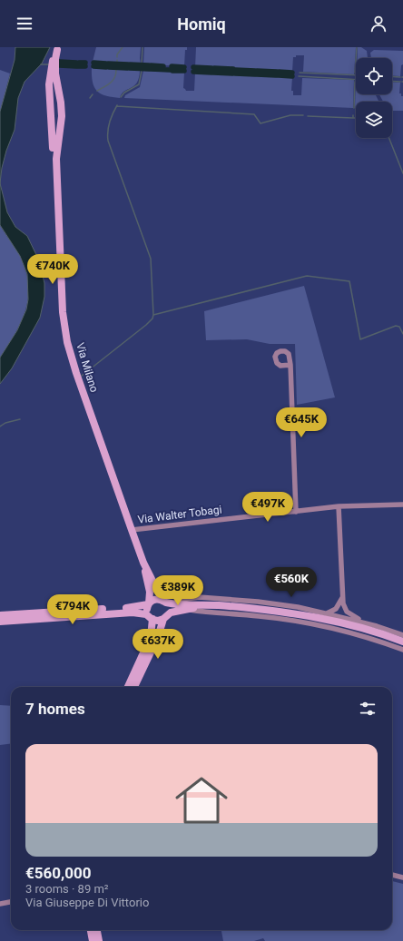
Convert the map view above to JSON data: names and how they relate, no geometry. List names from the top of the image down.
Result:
{
  "streets": {
    "street": ["Via Milano", "Via Walter Tobagi"]
  },
  "crossings": [
    ["Via Milano", "Via Walter Tobagi"]
  ],
  "page": {
    "header": "Homiq",
    "price": [
      "€740K",
      "€645K",
      "€497K",
      "€560K",
      "€389K",
      "€794K",
      "€637K"
    ],
    "heading": "7 homes",
    "list": [
      {
        "name": "€560,000",
        "note": "3 rooms · 89 m² · Via Giuseppe Di Vittorio"
      }
    ]
  }
}
